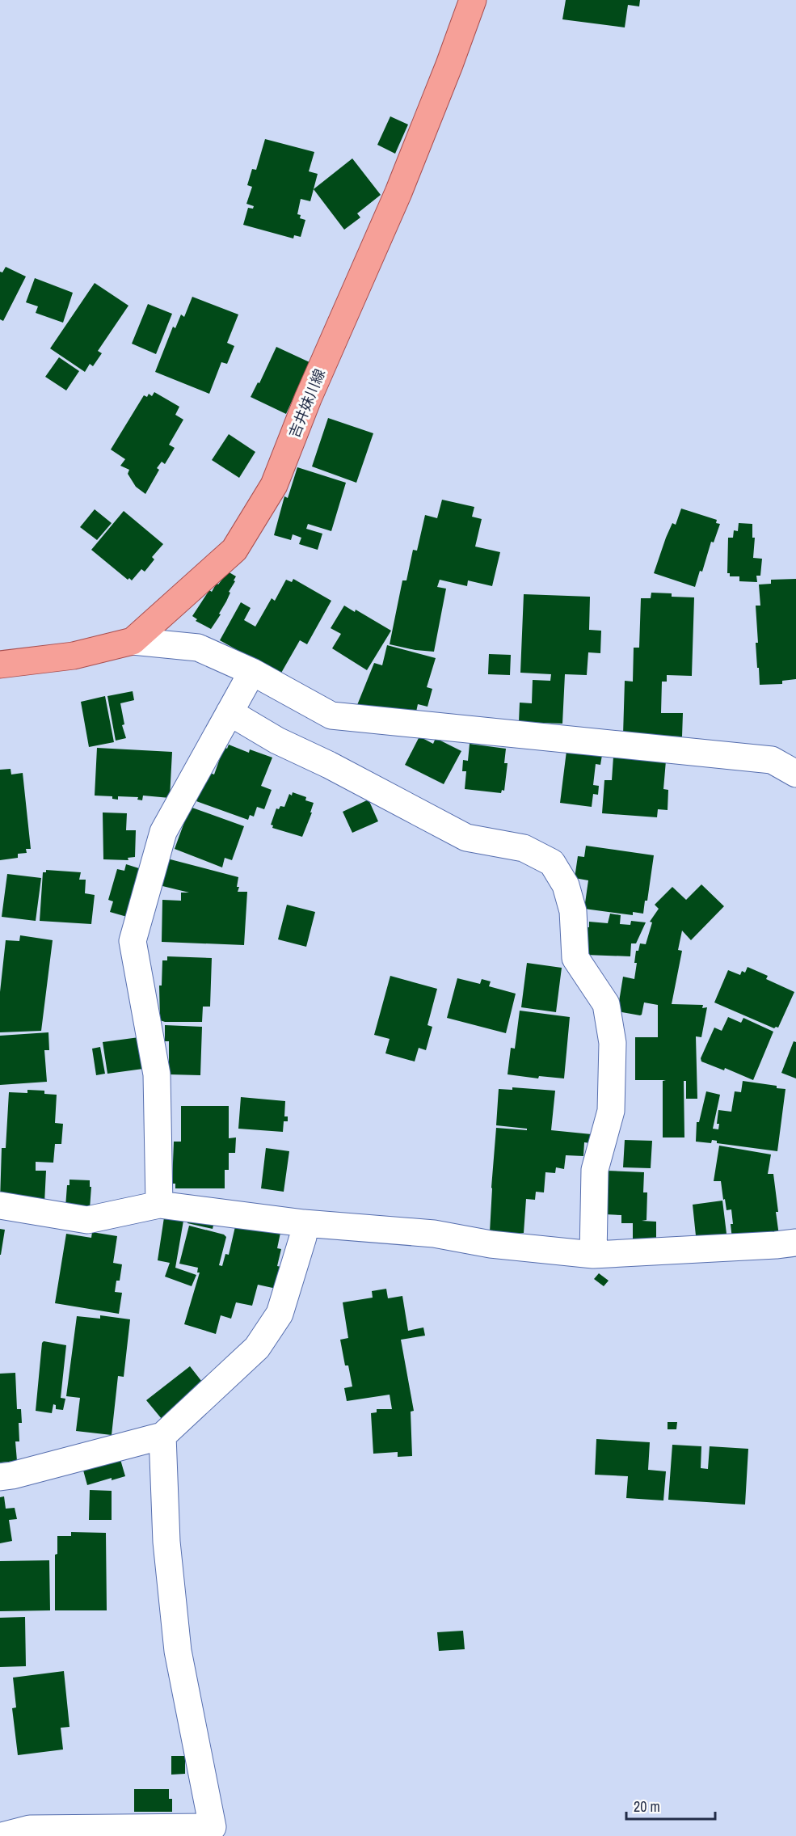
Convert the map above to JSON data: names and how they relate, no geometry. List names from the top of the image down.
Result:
{
  "streets": {
    "main road": ["吉井妹川線"]
  },
  "scale_bar": "20 m"
}
